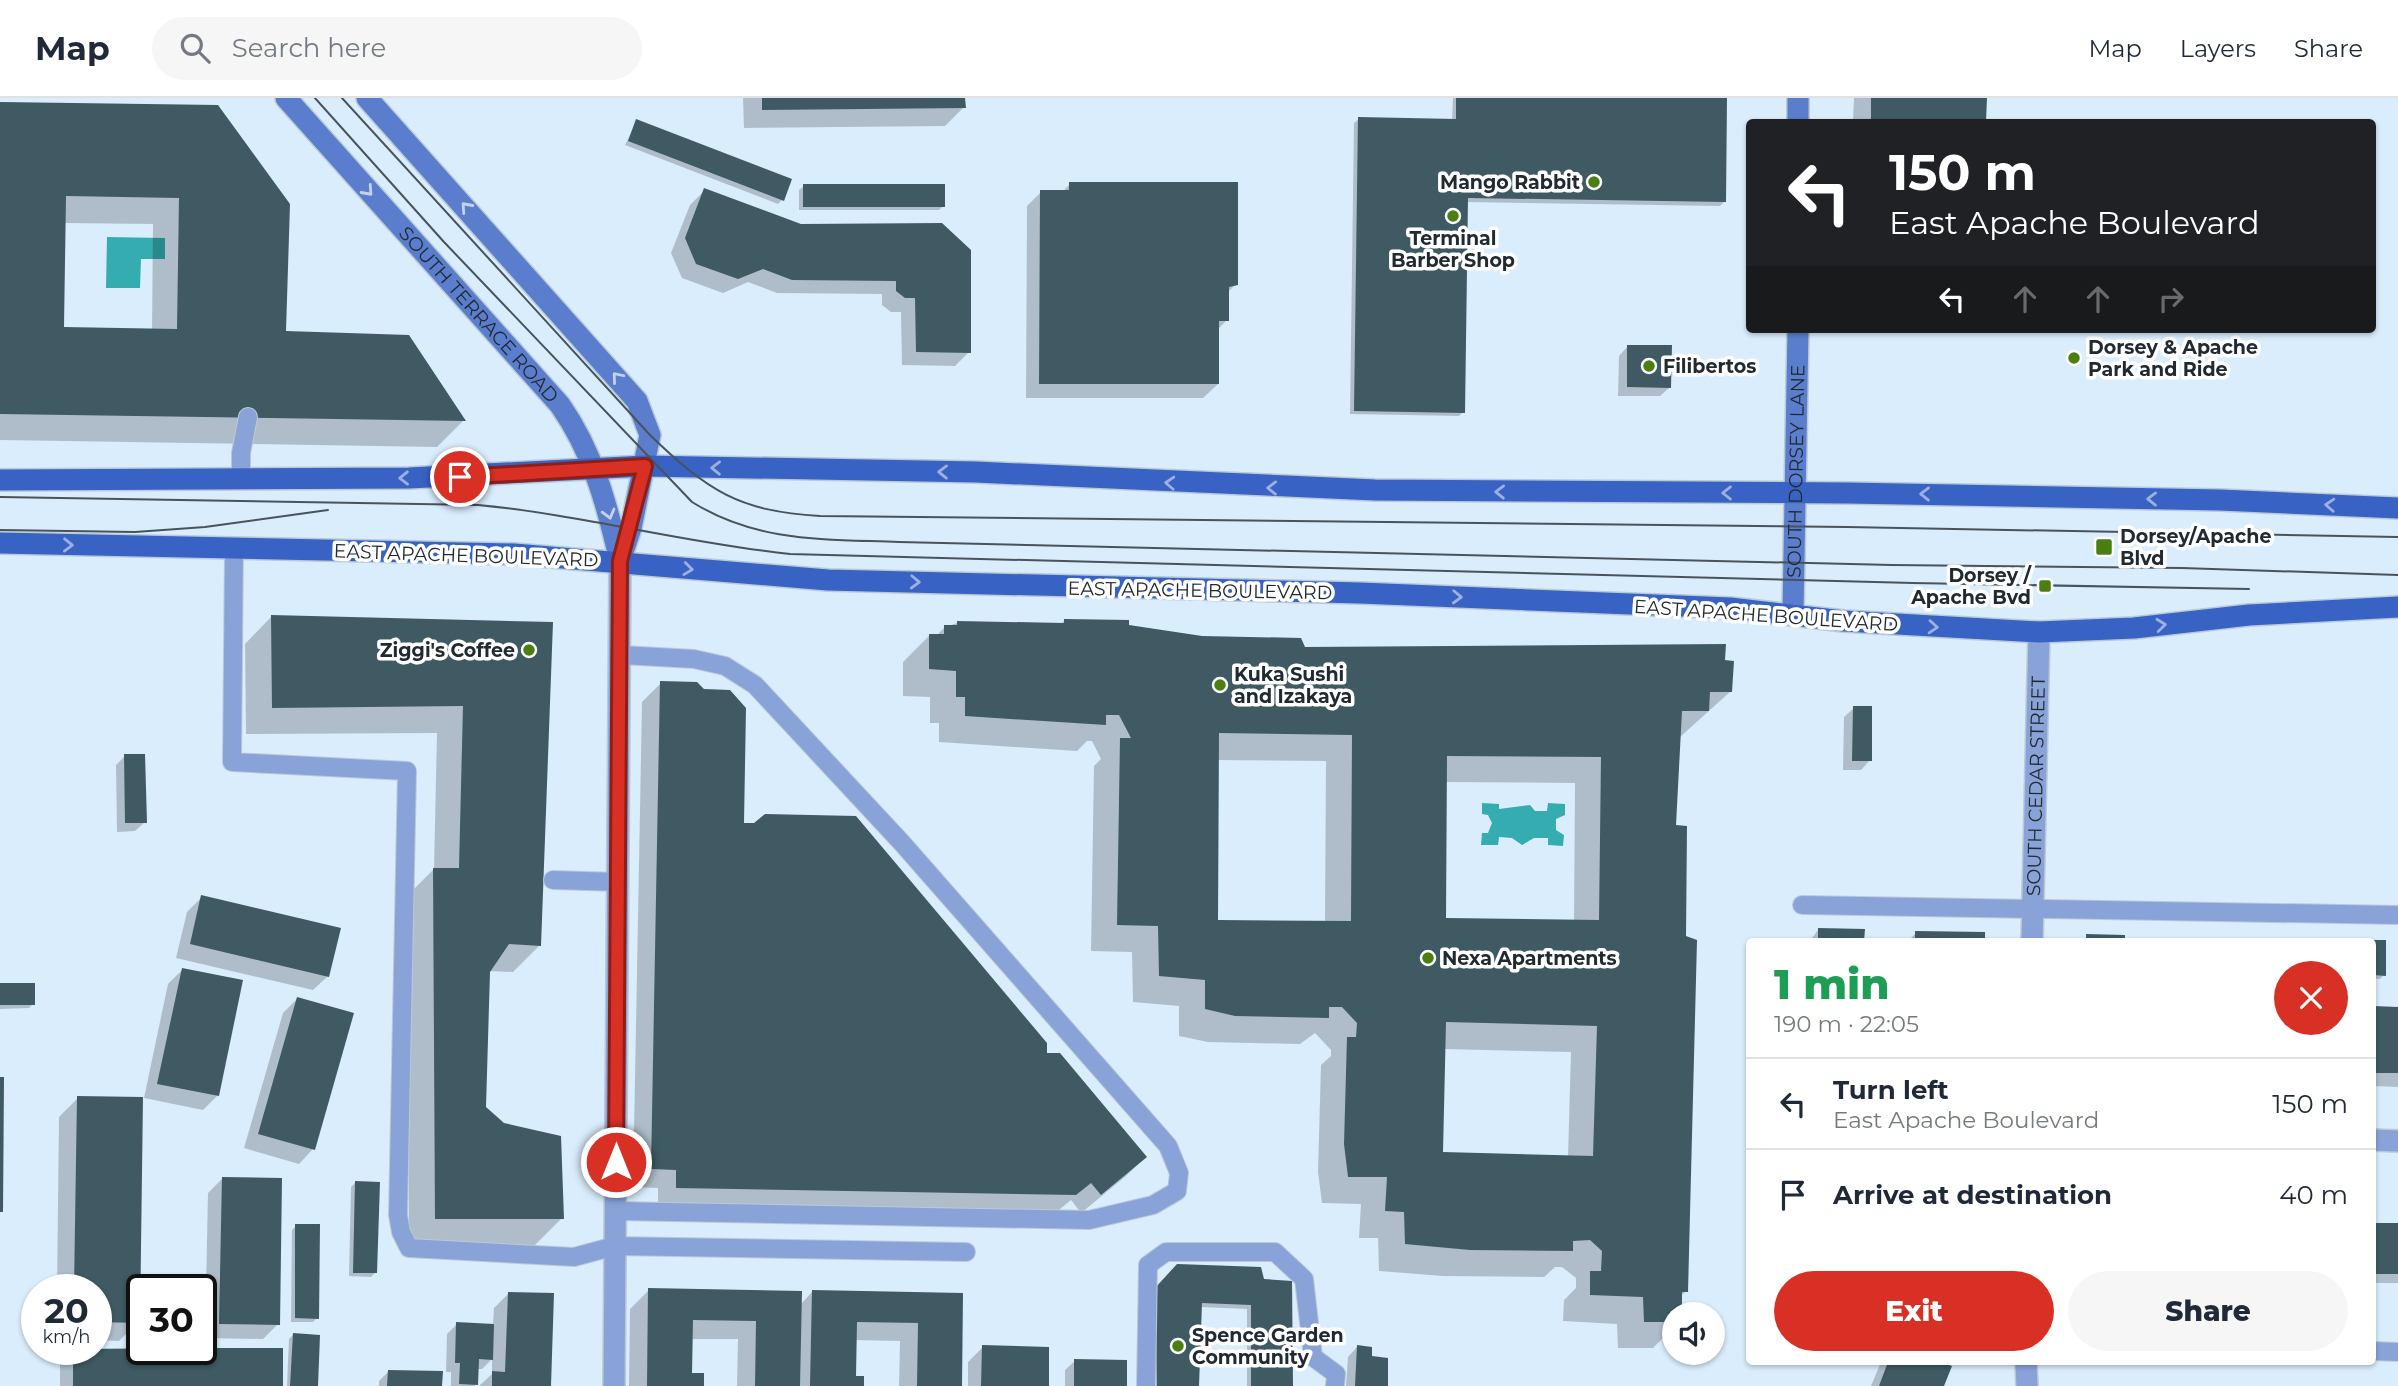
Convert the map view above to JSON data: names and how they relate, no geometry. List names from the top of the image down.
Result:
{
  "streets": {
    "main road": ["EAST APACHE BOULEVARD"],
    "street": ["SOUTH TERRACE ROAD", "SOUTH DORSEY LANE", "SOUTH CEDAR STREET"]
  },
  "crossings": [
    ["SOUTH TERRACE ROAD", "EAST APACHE BOULEVARD"],
    ["SOUTH DORSEY LANE", "EAST APACHE BOULEVARD"],
    ["EAST APACHE BOULEVARD", "SOUTH CEDAR STREET"]
  ],
  "places": {
    "other": [
      "Mango Rabbit",
      "Terminal Barber Shop",
      "Dorsey & Apache Park and Ride",
      "Filibertos",
      "Ziggi's Coffee",
      "Kuka Sushi and Izakaya",
      "Nexa Apartments",
      "Spence Garden Community"
    ],
    "transit": ["Dorsey/Apache Blvd", "Dorsey / Apache Bvd"]
  },
  "page": {
    "header": "Map",
    "search": "Search here",
    "nav": ["Map", "Layers", "Share"],
    "turn": ["150 m", "East Apache Boulevard"],
    "heading": ["1 min", "190 m · 22:05"],
    "list": [
      {
        "name": "Turn left",
        "note": "East Apache Boulevard",
        "value": "150 m"
      },
      {
        "name": "Arrive at destination",
        "value": "40 m"
      }
    ],
    "buttons": ["Exit", "Share"],
    "speed": "20 km/h",
    "limit": "30"
  }
}
